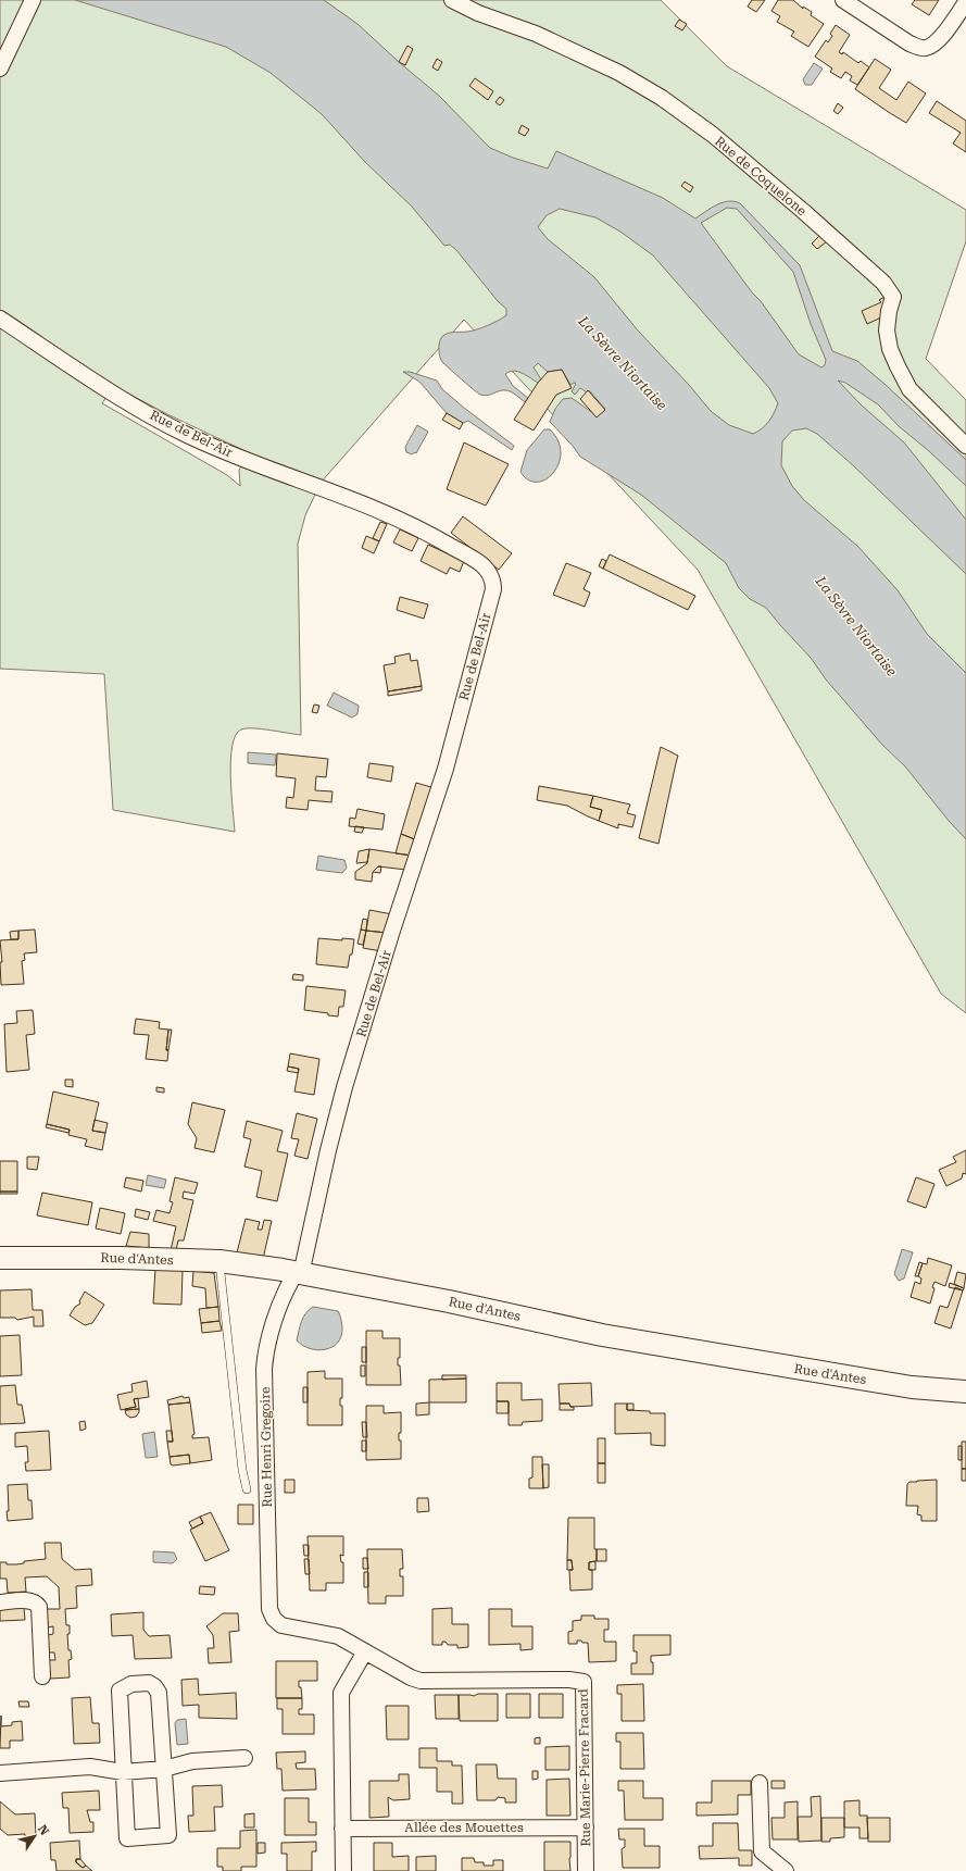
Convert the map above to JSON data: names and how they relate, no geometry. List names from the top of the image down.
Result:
{
  "streets": {
    "street": [
      "Rue de Coquelone",
      "Rue de Bel-Air",
      "Rue d'Antes",
      "Rue Henri Gregoire",
      "Rue Marie-Pierre Fracard",
      "Allée des Mouettes"
    ]
  },
  "crossings": [
    ["Rue de Bel-Air", "Rue d'Antes"],
    ["Rue de Bel-Air", "Rue Henri Gregoire"],
    ["Rue d'Antes", "Rue Henri Gregoire"],
    ["Rue Henri Gregoire", "Rue Marie-Pierre Fracard"],
    ["Rue Marie-Pierre Fracard", "Allée des Mouettes"]
  ],
  "water": ["La Sèvre Niortaise"],
  "north": "top right"
}
